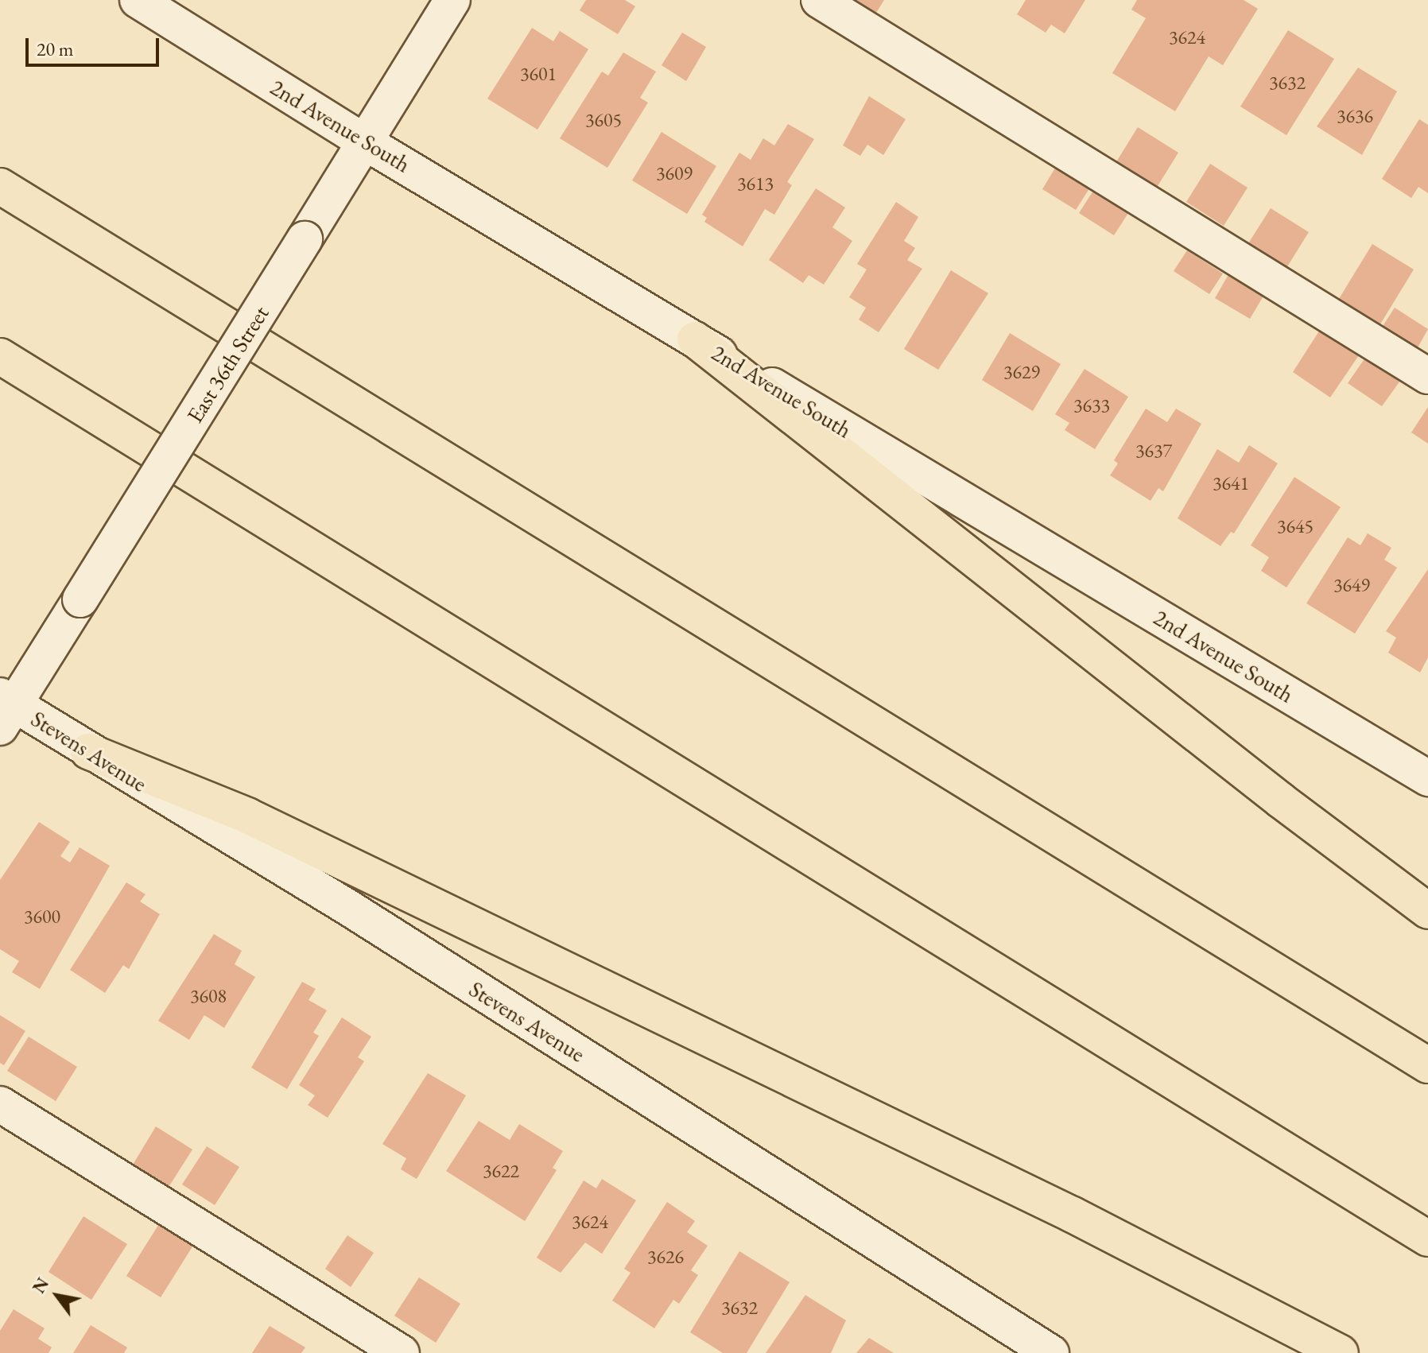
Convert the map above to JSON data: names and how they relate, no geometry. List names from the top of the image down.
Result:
{
  "streets": {
    "street": ["2nd Avenue South", "East 36th Street", "Stevens Avenue"]
  },
  "crossings": [
    ["2nd Avenue South", "East 36th Street"],
    ["East 36th Street", "Stevens Avenue"]
  ],
  "house_numbers": [
    "3624",
    "3601",
    "3632",
    "3636",
    "3605",
    "3609",
    "3613",
    "3629",
    "3633",
    "3637",
    "3641",
    "3645",
    "3649",
    "3600",
    "3608",
    "3622",
    "3624",
    "3626",
    "3632"
  ],
  "scale_bar": "20 m",
  "north": "top left"
}
